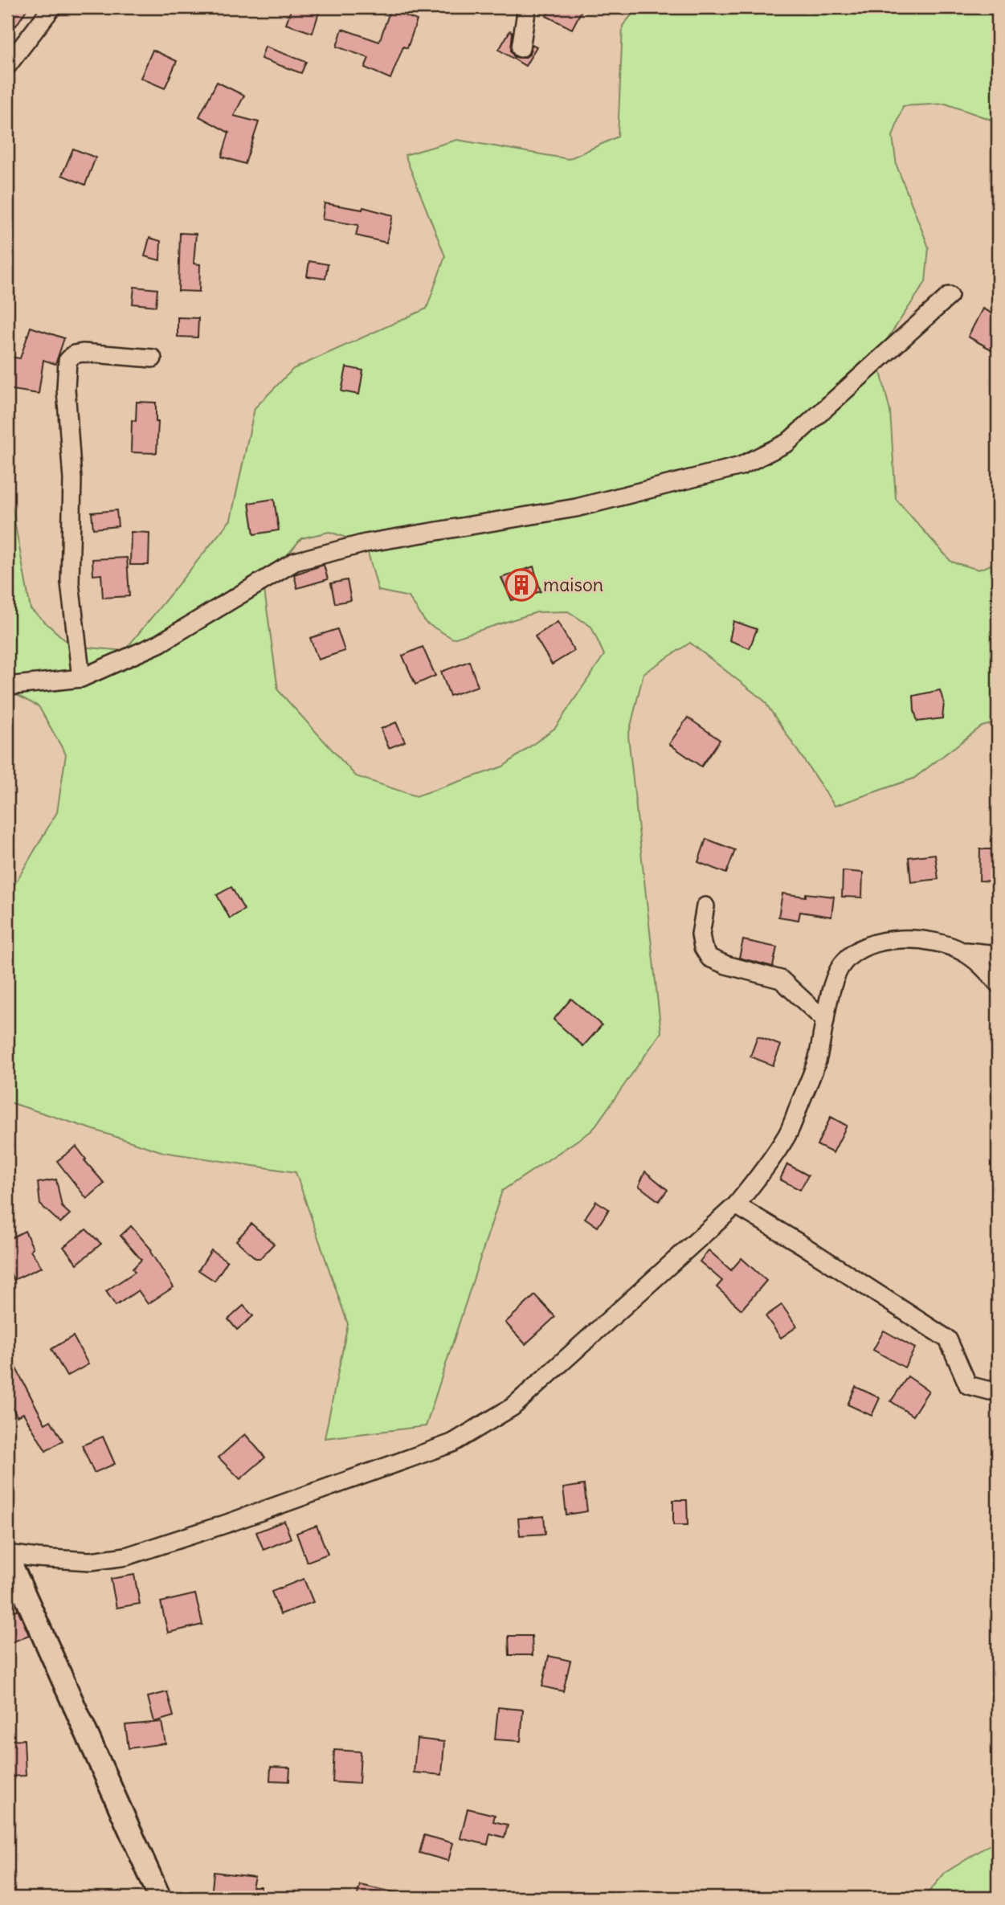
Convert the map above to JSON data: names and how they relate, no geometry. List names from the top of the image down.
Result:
{
  "places": {
    "building": ["maison"]
  }
}
